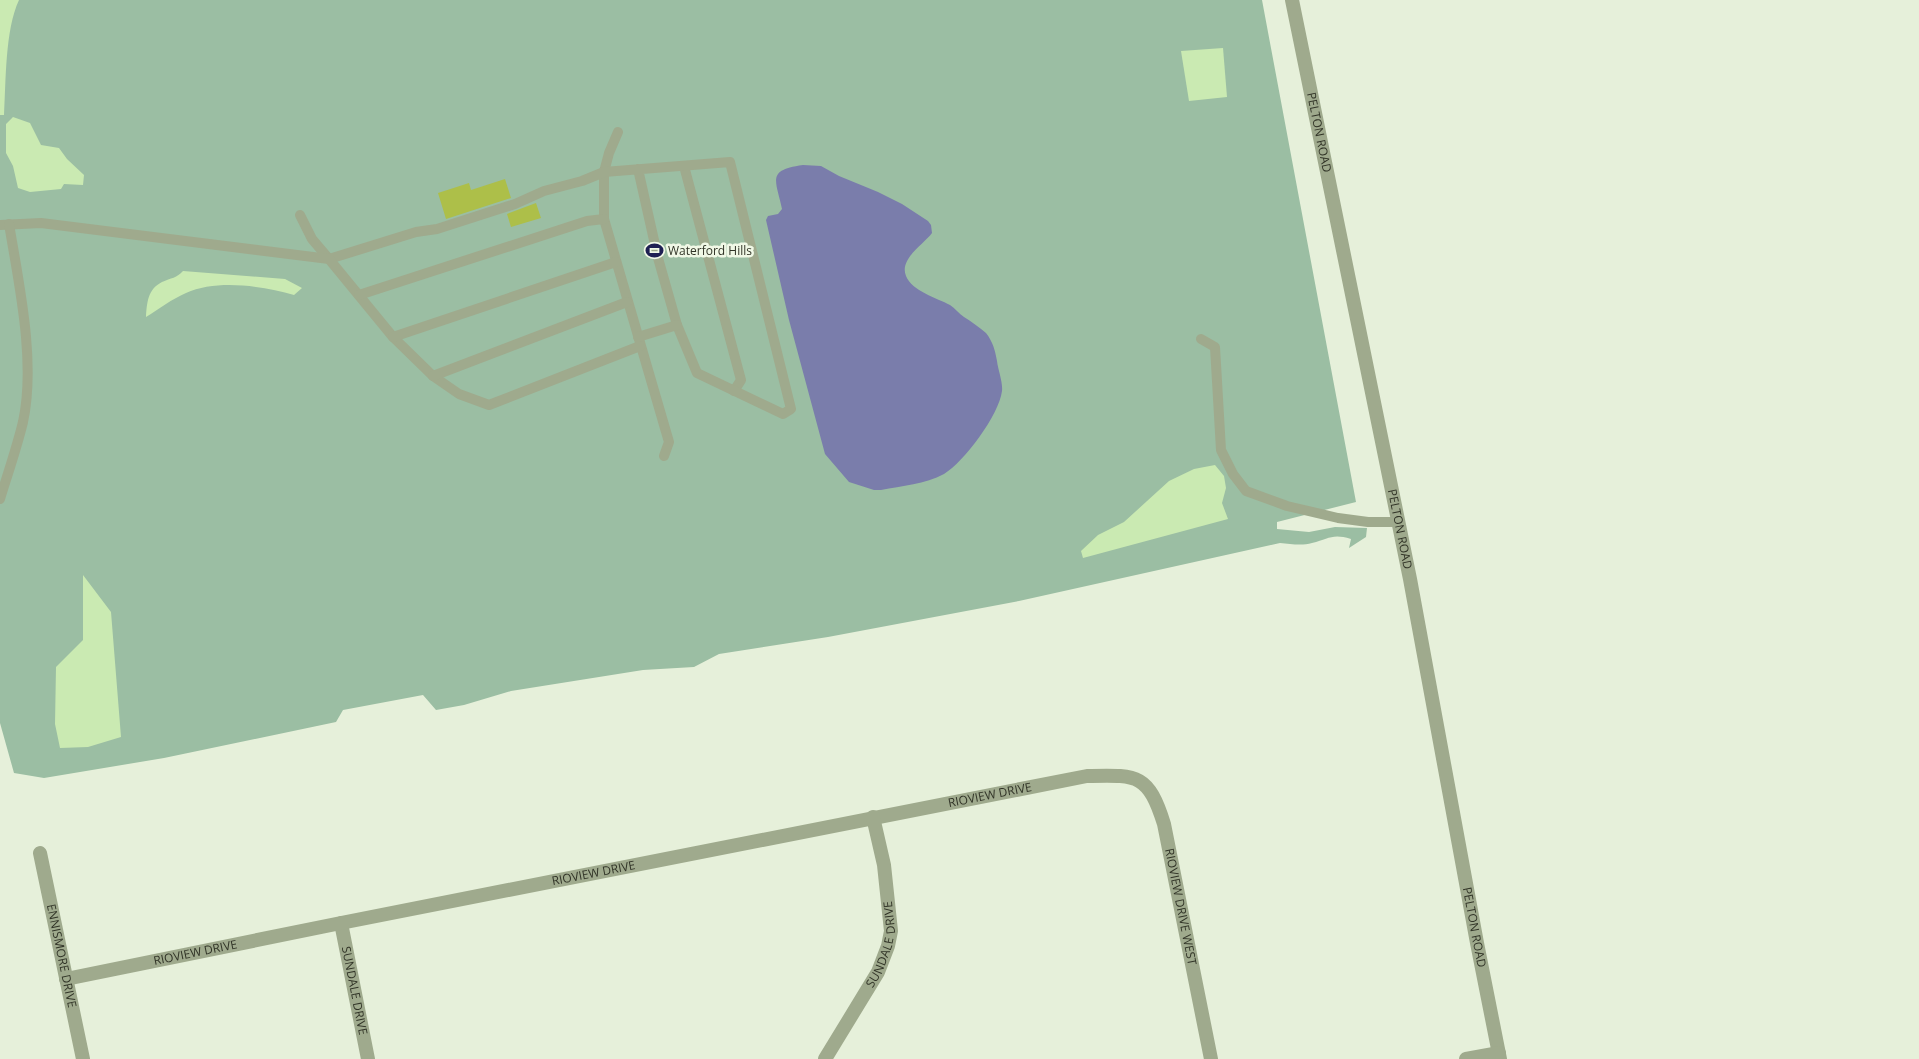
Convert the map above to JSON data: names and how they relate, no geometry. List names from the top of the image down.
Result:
{
  "streets": {
    "street": [
      "PELTON ROAD",
      "RIOVIEW DRIVE",
      "RIOVIEW DRIVE WEST",
      "SUNDALE DRIVE",
      "ENNISMORE DRIVE"
    ]
  },
  "crossings": [
    ["RIOVIEW DRIVE", "RIOVIEW DRIVE WEST"],
    ["RIOVIEW DRIVE", "SUNDALE DRIVE"],
    ["RIOVIEW DRIVE", "ENNISMORE DRIVE"]
  ],
  "places": {
    "sports": ["Waterford Hills"]
  }
}
